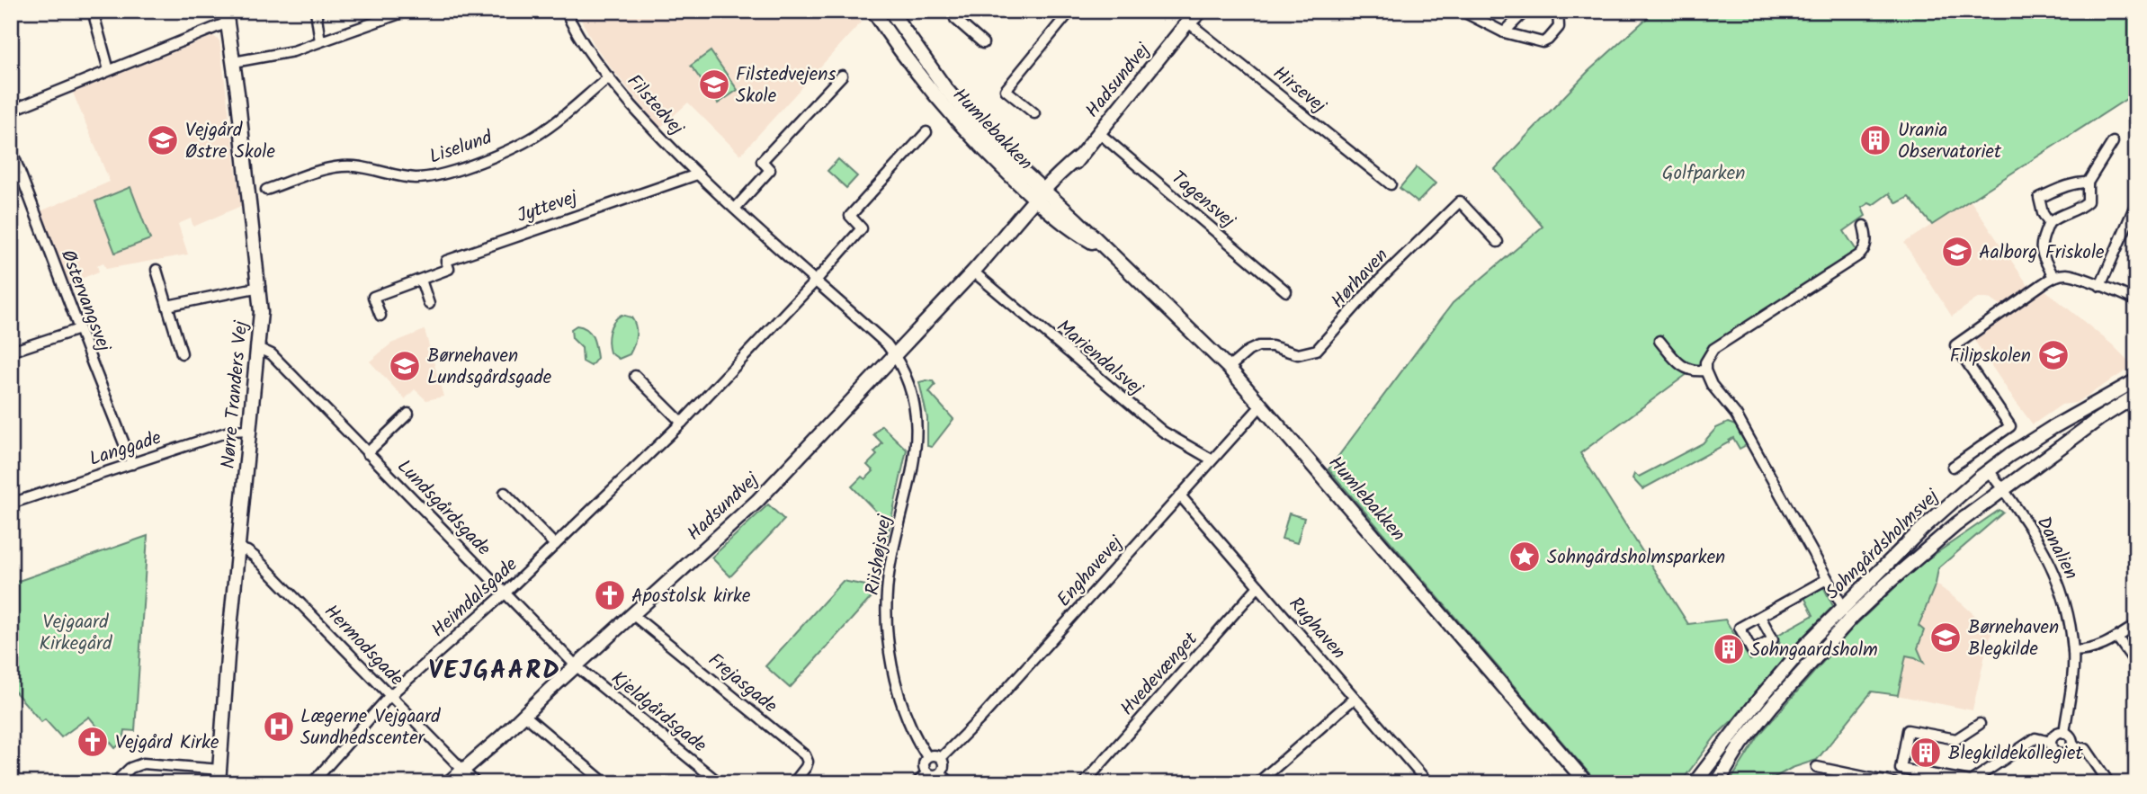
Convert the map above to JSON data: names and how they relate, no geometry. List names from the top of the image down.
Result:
{
  "streets": {
    "street": [
      "Hadsundvej",
      "Hirsevej",
      "Filstedvej",
      "Humlebakken",
      "Liselund",
      "Tagensvej",
      "Jyttevej",
      "Hørhaven",
      "Østervangsvej",
      "Mariendalsvej",
      "Nørre Tranders Vej",
      "Langgade",
      "Lundsgårdsgade",
      "Sohngårdsholmsvej",
      "Danalien",
      "Riishøjsvej",
      "Enghavevej",
      "Heimdalsgade",
      "Rughaven",
      "Hermodsgade",
      "Hvedevænget",
      "Frejasgade",
      "Kjeldgårdsgade"
    ]
  },
  "crossings": [
    ["Hadsundvej", "Hirsevej"],
    ["Hadsundvej", "Filstedvej"],
    ["Hadsundvej", "Humlebakken"],
    ["Hadsundvej", "Tagensvej"],
    ["Hadsundvej", "Mariendalsvej"],
    ["Hadsundvej", "Lundsgårdsgade"],
    ["Hadsundvej", "Riishøjsvej"],
    ["Hadsundvej", "Hermodsgade"],
    ["Hadsundvej", "Frejasgade"],
    ["Hadsundvej", "Kjeldgårdsgade"],
    ["Filstedvej", "Liselund"],
    ["Filstedvej", "Jyttevej"],
    ["Filstedvej", "Riishøjsvej"],
    ["Filstedvej", "Heimdalsgade"],
    ["Humlebakken", "Hørhaven"],
    ["Humlebakken", "Enghavevej"],
    ["Østervangsvej", "Langgade"],
    ["Mariendalsvej", "Enghavevej"],
    ["Nørre Tranders Vej", "Langgade"],
    ["Nørre Tranders Vej", "Lundsgårdsgade"],
    ["Nørre Tranders Vej", "Hermodsgade"],
    ["Lundsgårdsgade", "Heimdalsgade"],
    ["Lundsgårdsgade", "Kjeldgårdsgade"],
    ["Sohngårdsholmsvej", "Danalien"],
    ["Riishøjsvej", "Enghavevej"],
    ["Enghavevej", "Rughaven"],
    ["Heimdalsgade", "Hermodsgade"],
    ["Rughaven", "Hvedevænget"]
  ],
  "districts": ["VEJGAARD"],
  "parks": ["Golfparken", "Vejgaard Kirkegård"],
  "places": {
    "school or university": [
      "Filstedvejens Skole",
      "Vejgård Østre Skole",
      "Aalborg Friskole",
      "Filipskolen",
      "Børnehaven Lundsgårdsgade",
      "Børnehaven Blegkilde"
    ],
    "building": ["Urania Observatoriet", "Sohngaardsholm", "Blegkildekollegiet"],
    "place": ["Sohngårdsholmsparken"],
    "church": ["Apostolsk kirke", "Vejgård Kirke"],
    "hospital": ["Lægerne Vejgaard Sundhedscenter"]
  }
}
